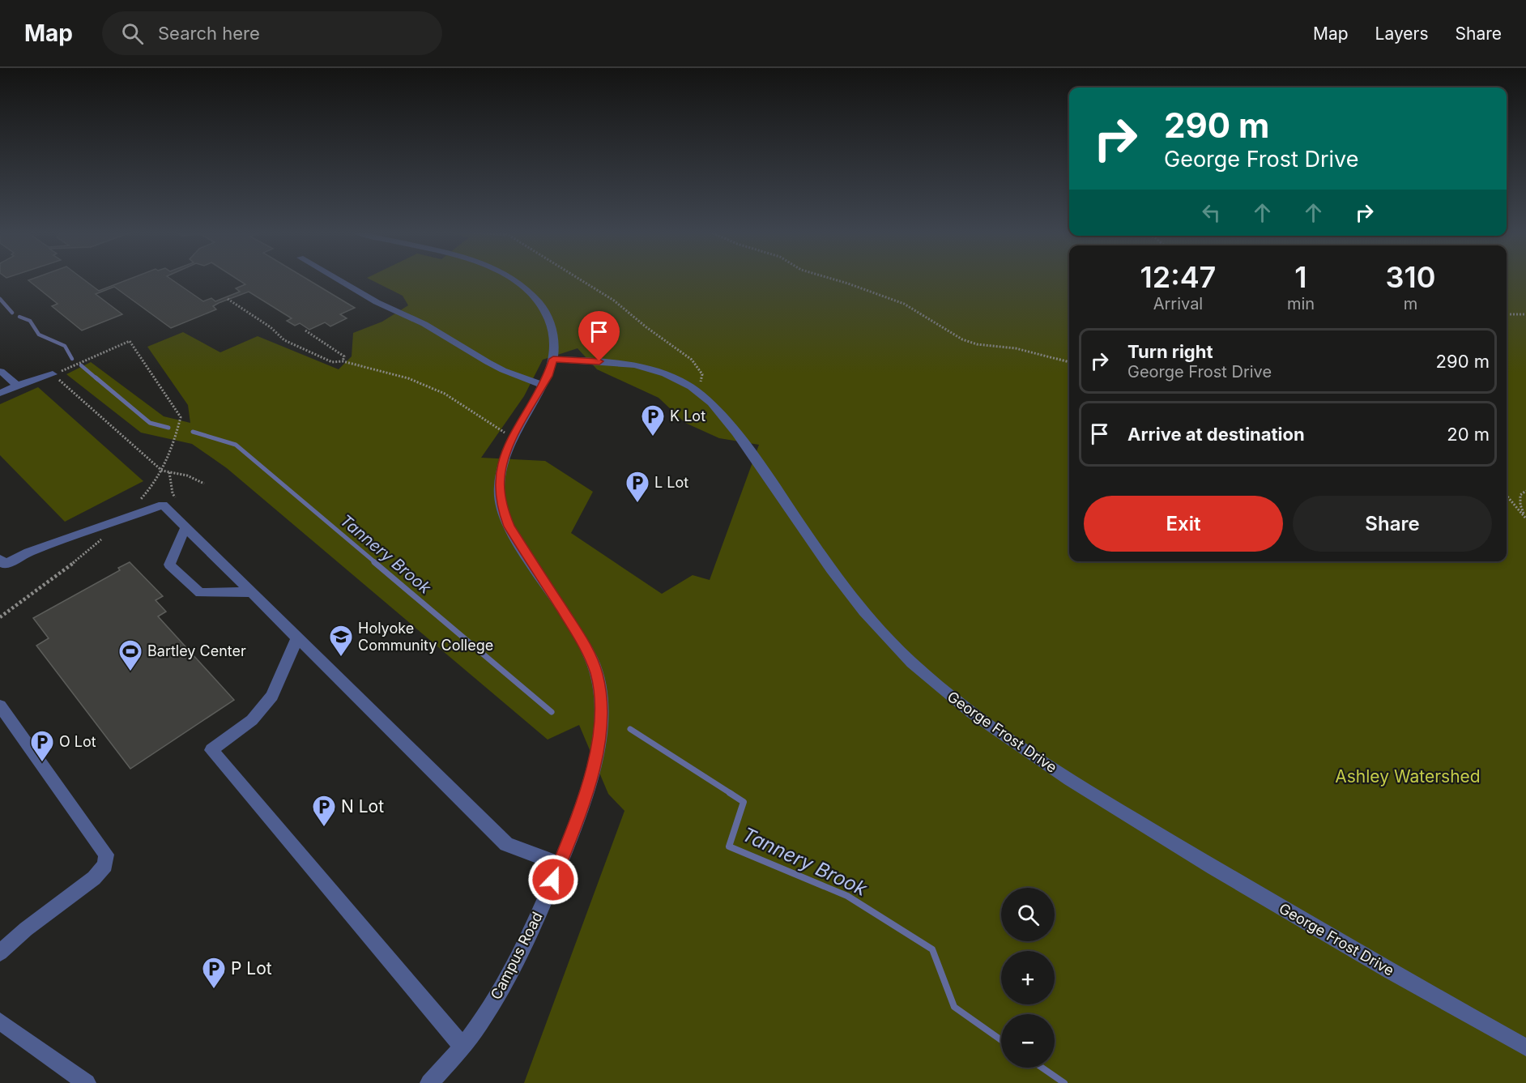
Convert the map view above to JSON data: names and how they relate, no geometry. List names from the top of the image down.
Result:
{
  "streets": {
    "street": ["George Frost Drive", "Campus Road"]
  },
  "crossings": [
    ["George Frost Drive", "Campus Road"]
  ],
  "water": ["Tannery Brook"],
  "parks": ["Ashley Watershed"],
  "places": {
    "parking": [
      "K Lot",
      "L Lot",
      "O Lot",
      "N Lot",
      "P Lot"
    ],
    "school or university": ["Holyoke Community College"],
    "sports": ["Bartley Center"]
  },
  "page": {
    "header": "Map",
    "search": "Search here",
    "nav": ["Map", "Layers", "Share"],
    "turn": ["290 m", "George Frost Drive"],
    "eta": [
      "12:47",
      "Arrival",
      "1",
      "min",
      "310",
      "m"
    ],
    "list": [
      {
        "name": "Turn right",
        "note": "George Frost Drive",
        "value": "290 m"
      },
      {
        "name": "Arrive at destination",
        "value": "20 m"
      }
    ],
    "buttons": ["Exit", "Share"],
    "map_buttons": ["+", "−"]
  }
}
